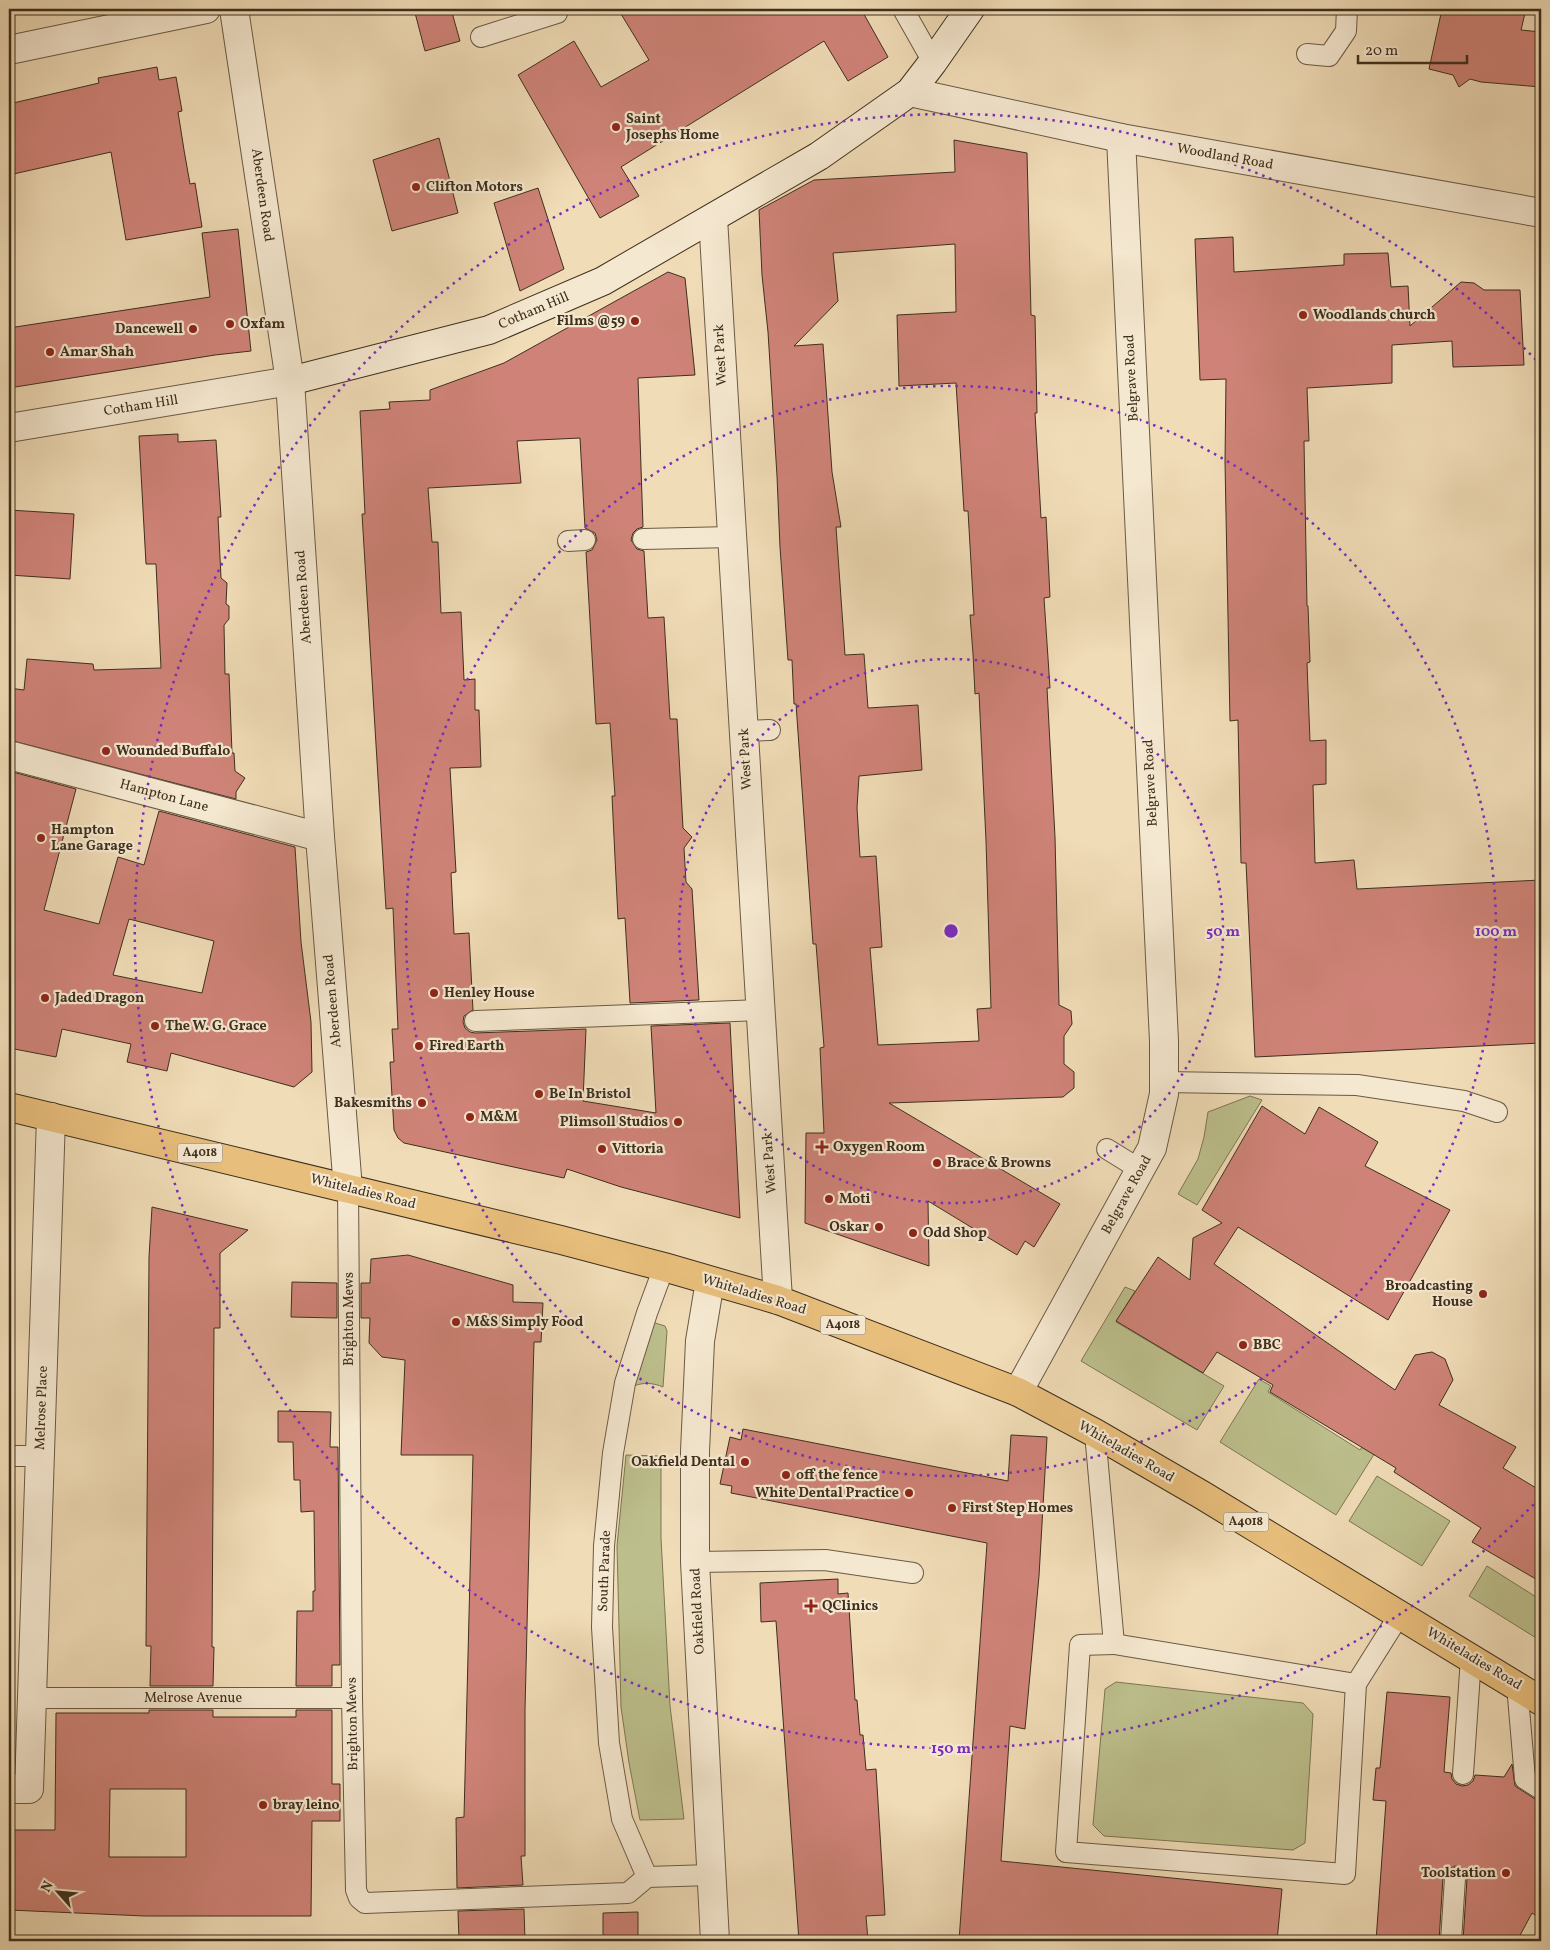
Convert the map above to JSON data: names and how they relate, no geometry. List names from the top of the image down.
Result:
{
  "streets": {
    "main road": ["A4018", "Whiteladies Road"],
    "street": [
      "Woodland Road",
      "Aberdeen Road",
      "Cotham Hill",
      "West Park",
      "Belgrave Road",
      "Hampton Lane",
      "Melrose Place",
      "Oakfield Road"
    ],
    "lane": ["Brighton Mews", "South Parade", "Melrose Avenue"]
  },
  "crossings": [
    ["Woodland Road", "Cotham Hill"],
    ["Woodland Road", "Belgrave Road"],
    ["Aberdeen Road", "Cotham Hill"],
    ["Aberdeen Road", "Hampton Lane"],
    ["Aberdeen Road", "Whiteladies Road"],
    ["Aberdeen Road", "Brighton Mews"],
    ["Cotham Hill", "West Park"],
    ["West Park", "Whiteladies Road"],
    ["Belgrave Road", "Whiteladies Road"],
    ["Whiteladies Road", "Brighton Mews"],
    ["Whiteladies Road", "Melrose Place"],
    ["Whiteladies Road", "South Parade"],
    ["Whiteladies Road", "Oakfield Road"],
    ["Brighton Mews", "South Parade"],
    ["Brighton Mews", "Melrose Avenue"],
    ["Melrose Place", "Melrose Avenue"]
  ],
  "places": {
    "other": [
      "Saint Josephs Home",
      "Clifton Motors",
      "Woodlands church",
      "Films @59",
      "Oxfam",
      "Dancewell",
      "Amar Shah",
      "Wounded Buffalo",
      "Hampton Lane Garage",
      "Henley House",
      "Jaded Dragon",
      "The W. G. Grace",
      "Fired Earth",
      "Be In Bristol",
      "Bakesmiths",
      "M&M",
      "Plimsoll Studios",
      "Vittoria",
      "Brace & Browns",
      "Moti",
      "Oskar",
      "Odd Shop",
      "Broadcasting House",
      "M&S Simply Food",
      "BBC",
      "Oakfield Dental",
      "off the fence",
      "White Dental Practice",
      "First Step Homes",
      "bray leino",
      "Toolstation"
    ],
    "health": ["Oxygen Room", "QClinics"]
  },
  "scale_bar": "20 m",
  "north": "top left",
  "rings": ["50 m", "100 m", "150 m"]
}
